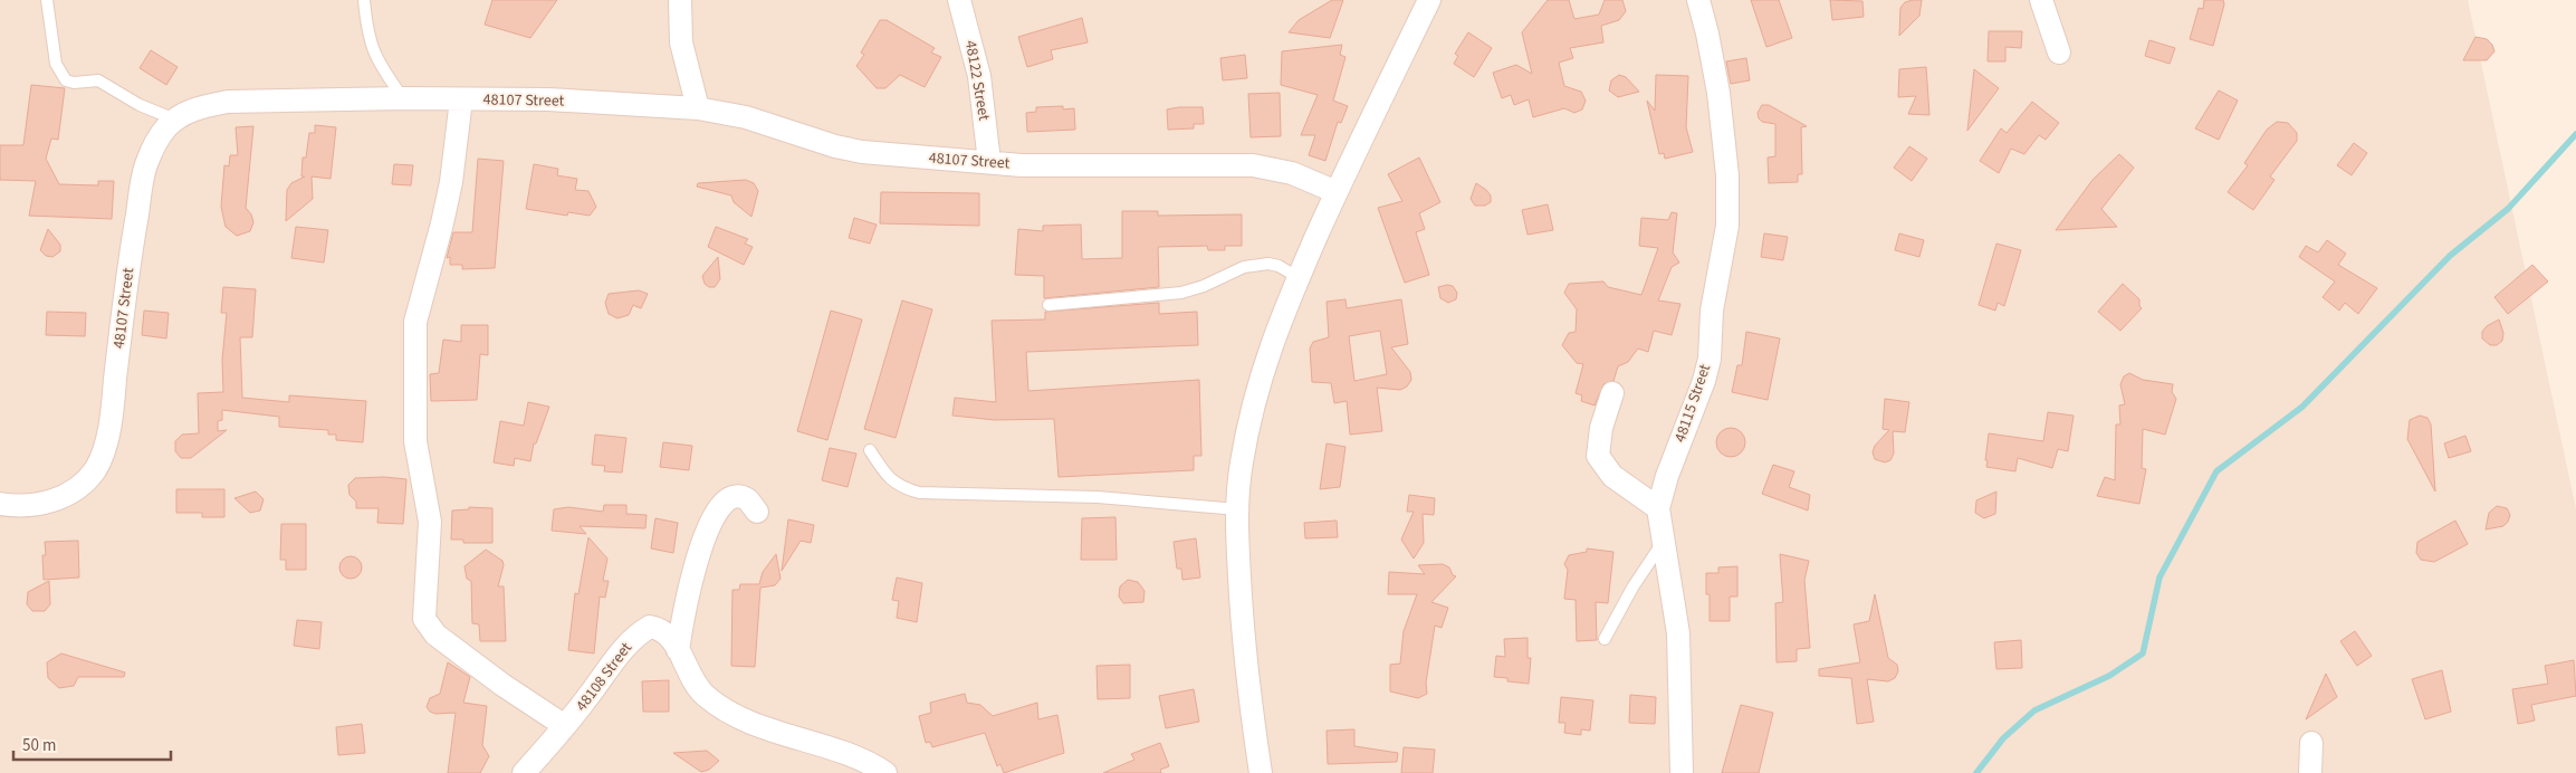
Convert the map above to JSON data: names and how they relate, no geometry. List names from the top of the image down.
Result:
{
  "streets": {
    "street": [
      "48122 Street",
      "48107 Street",
      "48115 Street",
      "48108 Street"
    ]
  },
  "crossings": [
    ["48122 Street", "48107 Street"]
  ],
  "scale_bar": "50 m"
}
